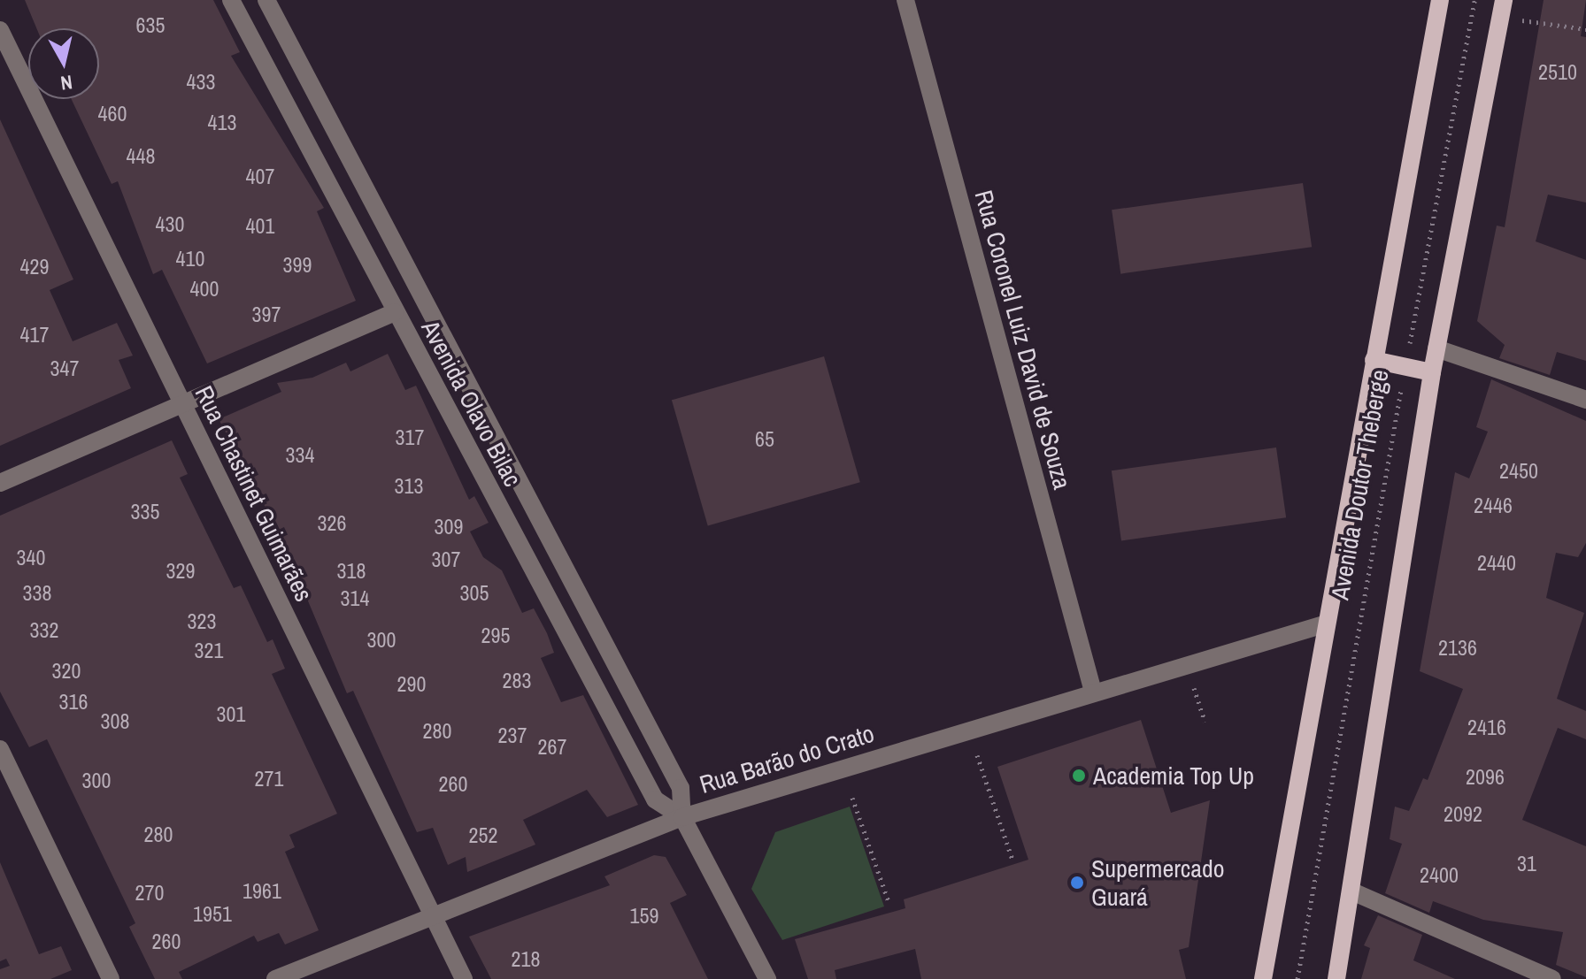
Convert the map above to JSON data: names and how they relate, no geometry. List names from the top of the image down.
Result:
{
  "streets": {
    "main road": ["Avenida Doutor Theberge"],
    "street": [
      "Rua Coronel Luiz David de Souza",
      "Avenida Olavo Bilac",
      "Rua Chastinet Guimarães",
      "Rua Barão do Crato"
    ]
  },
  "crossings": [
    ["Rua Coronel Luiz David de Souza", "Rua Barão do Crato"],
    ["Avenida Olavo Bilac", "Rua Barão do Crato"],
    ["Avenida Doutor Theberge", "Rua Barão do Crato"],
    ["Rua Chastinet Guimarães", "Rua Barão do Crato"]
  ],
  "places": ["Academia Top Up", "Supermercado Guará"],
  "house_numbers": [
    "635",
    "2510",
    "433",
    "460",
    "413",
    "448",
    "407",
    "430",
    "401",
    "410",
    "399",
    "429",
    "400",
    "397",
    "417",
    "347",
    "317",
    "65",
    "334",
    "2450",
    "313",
    "2446",
    "335",
    "326",
    "309",
    "340",
    "307",
    "2440",
    "329",
    "318",
    "338",
    "305",
    "314",
    "323",
    "332",
    "295",
    "300",
    "2136",
    "321",
    "320",
    "283",
    "290",
    "316",
    "301",
    "308",
    "2416",
    "280",
    "237",
    "267",
    "2096",
    "271",
    "300",
    "260",
    "2092",
    "280",
    "252",
    "31",
    "2400",
    "1961",
    "270",
    "1951",
    "159",
    "260",
    "218"
  ],
  "north": "bottom"
}
